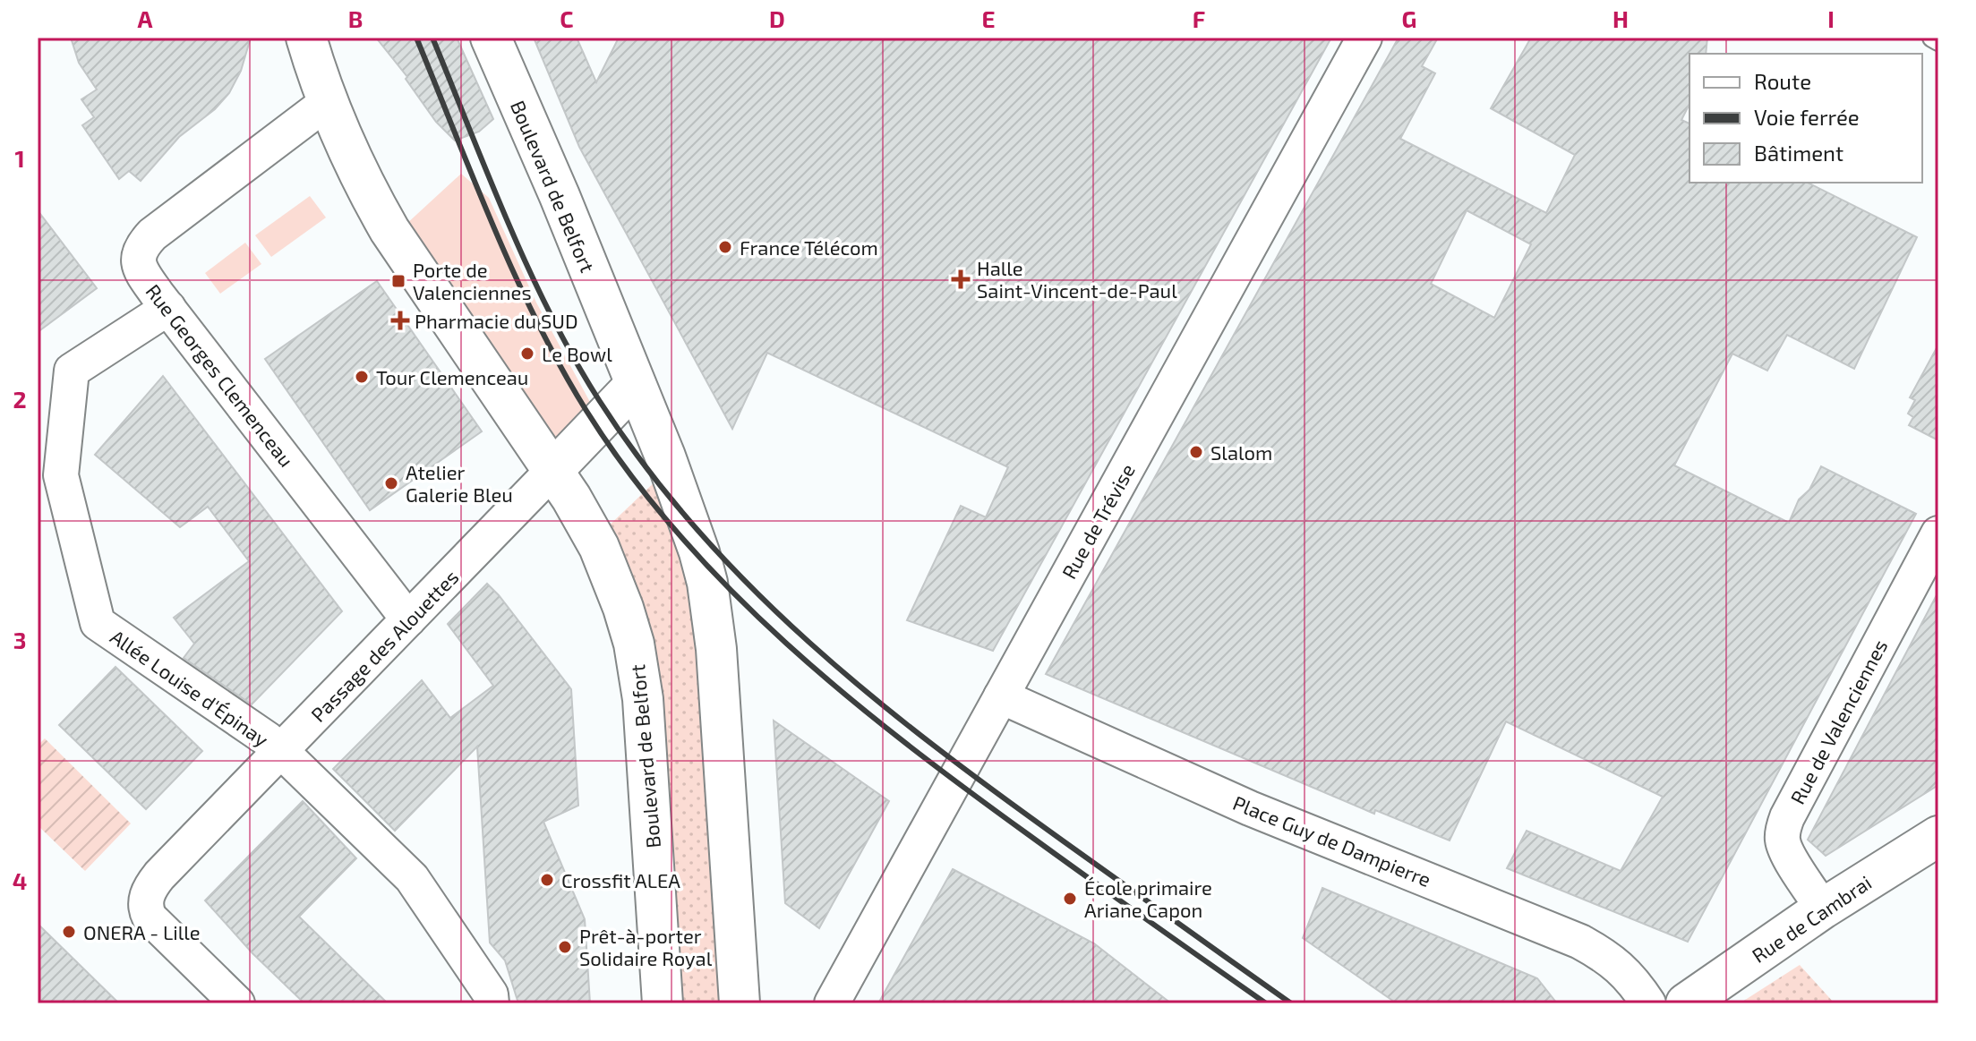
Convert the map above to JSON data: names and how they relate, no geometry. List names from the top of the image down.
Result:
{
  "streets": {
    "main road": ["Boulevard de Belfort", "Passage des Alouettes", "Rue de Cambrai"],
    "street": [
      "Rue Georges Clemenceau",
      "Rue de Trévise",
      "Allée Louise d'Épinay",
      "Rue de Valenciennes",
      "Place Guy de Dampierre"
    ]
  },
  "crossings": [
    ["Boulevard de Belfort", "Rue Georges Clemenceau"],
    ["Boulevard de Belfort", "Passage des Alouettes"],
    ["Rue Georges Clemenceau", "Passage des Alouettes"],
    ["Rue Georges Clemenceau", "Allée Louise d'Épinay"],
    ["Rue de Trévise", "Place Guy de Dampierre"],
    ["Passage des Alouettes", "Allée Louise d'Épinay"],
    ["Rue de Valenciennes", "Rue de Cambrai"]
  ],
  "places": {
    "other": [
      "France Télécom",
      "Le Bowl",
      "Tour Clemenceau",
      "Slalom",
      "Atelier Galerie Bleu",
      "Crossfit ALEA",
      "École primaire Ariane Capon",
      "ONERA - Lille",
      "Prêt-à-porter Solidaire Royal"
    ],
    "health": ["Halle Saint-Vincent-de-Paul", "Pharmacie du SUD"],
    "transit": ["Porte de Valenciennes"]
  },
  "legend": ["Route", "Voie ferrée", "Bâtiment"],
  "grid": {
    "columns": [
      "A",
      "B",
      "C",
      "D",
      "E",
      "F",
      "G",
      "H",
      "I"
    ],
    "rows": [
      "1",
      "2",
      "3",
      "4"
    ]
  }
}
